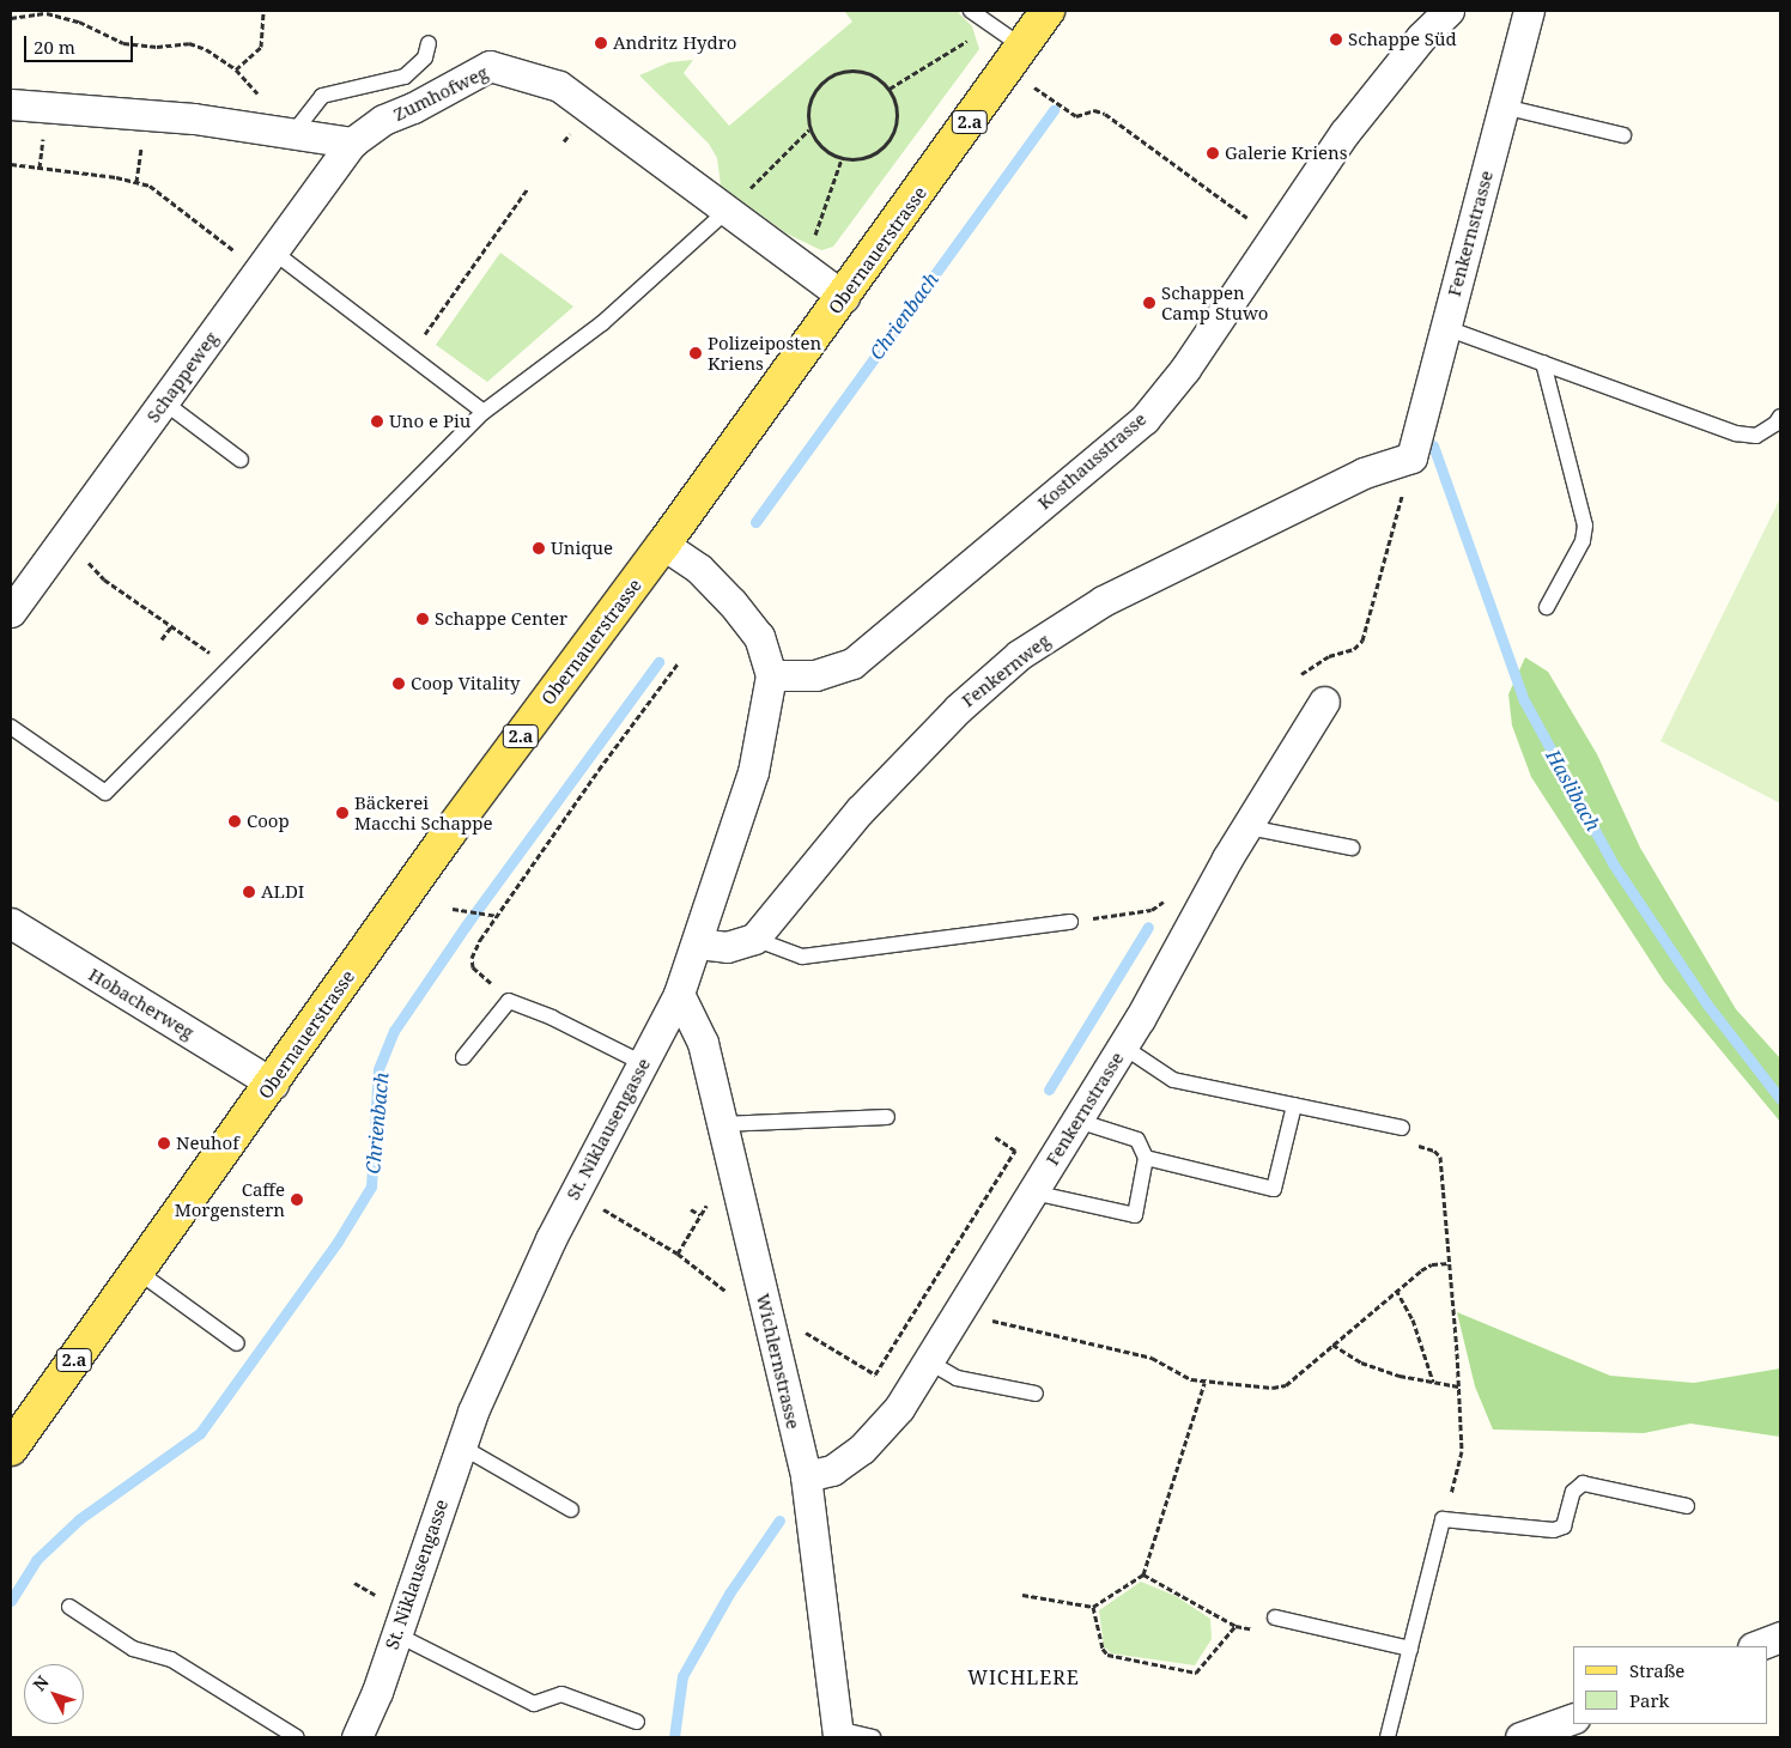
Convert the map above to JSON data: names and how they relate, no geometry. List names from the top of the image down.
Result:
{
  "streets": {
    "main road": ["2.a", "Obernauerstrasse"],
    "street": [
      "Zumhofweg",
      "Fenkernstrasse",
      "Schappeweg",
      "Kosthausstrasse",
      "Fenkernweg",
      "Hobacherweg",
      "St. Niklausengasse",
      "Wichlernstrasse"
    ]
  },
  "crossings": [
    ["Zumhofweg", "Obernauerstrasse"],
    ["Zumhofweg", "Schappeweg"],
    ["Fenkernstrasse", "Fenkernweg"],
    ["Fenkernstrasse", "Wichlernstrasse"],
    ["Obernauerstrasse", "Hobacherweg"],
    ["Obernauerstrasse", "St. Niklausengasse"],
    ["Kosthausstrasse", "St. Niklausengasse"],
    ["St. Niklausengasse", "Wichlernstrasse"]
  ],
  "districts": ["WICHLERE"],
  "water": ["Chrienbach", "Haslibach"],
  "places": [
    "Schappe Süd",
    "Andritz Hydro",
    "Galerie Kriens",
    "Schappen Camp Stuwo",
    "Polizeiposten Kriens",
    "Uno e Piu",
    "Unique",
    "Schappe Center",
    "Coop Vitality",
    "Bäckerei Macchi Schappe",
    "Coop",
    "ALDI",
    "Neuhof",
    "Caffe Morgenstern"
  ],
  "legend": ["Straße", "Park"],
  "scale_bar": "20 m",
  "north": "top left"
}
